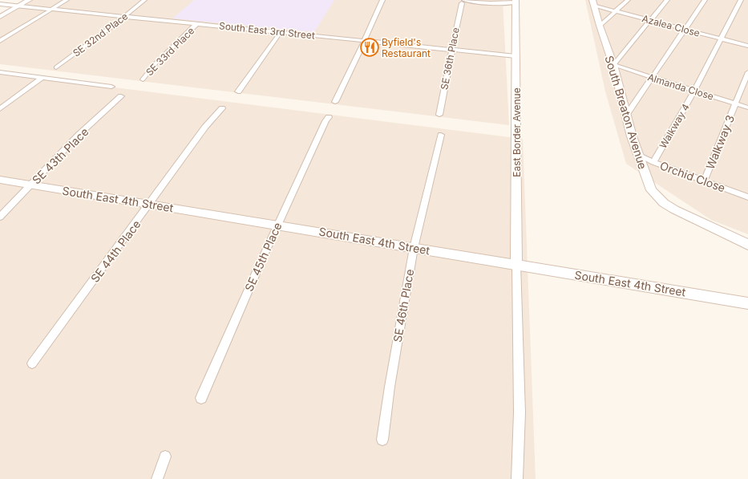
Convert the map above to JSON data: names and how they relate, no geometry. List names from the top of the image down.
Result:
{
  "streets": {
    "street": [
      "Azalea Close",
      "South East 3rd Street",
      "SE 32nd Place",
      "SE 33rd Place",
      "SE 36th Place",
      "Almanda Close",
      "South Breaton Avenue",
      "Walkway 4",
      "East Border Avenue",
      "Walkway 3",
      "SE 43th Place",
      "Orchid Close",
      "South East 4th Street",
      "SE 44th Place",
      "SE 45th Place",
      "SE 46th Place"
    ]
  },
  "crossings": [
    ["Azalea Close", "South Breaton Avenue"],
    ["Azalea Close", "Walkway 4"],
    ["South East 3rd Street", "SE 32nd Place"],
    ["South East 3rd Street", "SE 33rd Place"],
    ["South East 3rd Street", "SE 36th Place"],
    ["South East 3rd Street", "East Border Avenue"],
    ["Almanda Close", "South Breaton Avenue"],
    ["Almanda Close", "Walkway 4"],
    ["Almanda Close", "Walkway 3"],
    ["South Breaton Avenue", "Orchid Close"],
    ["Walkway 4", "Orchid Close"],
    ["East Border Avenue", "South East 4th Street"],
    ["Walkway 3", "Orchid Close"],
    ["SE 43th Place", "South East 4th Street"],
    ["South East 4th Street", "SE 44th Place"],
    ["South East 4th Street", "SE 45th Place"],
    ["South East 4th Street", "SE 46th Place"]
  ],
  "places": {
    "restaurant": ["Byfield's Restaurant"]
  }
}
